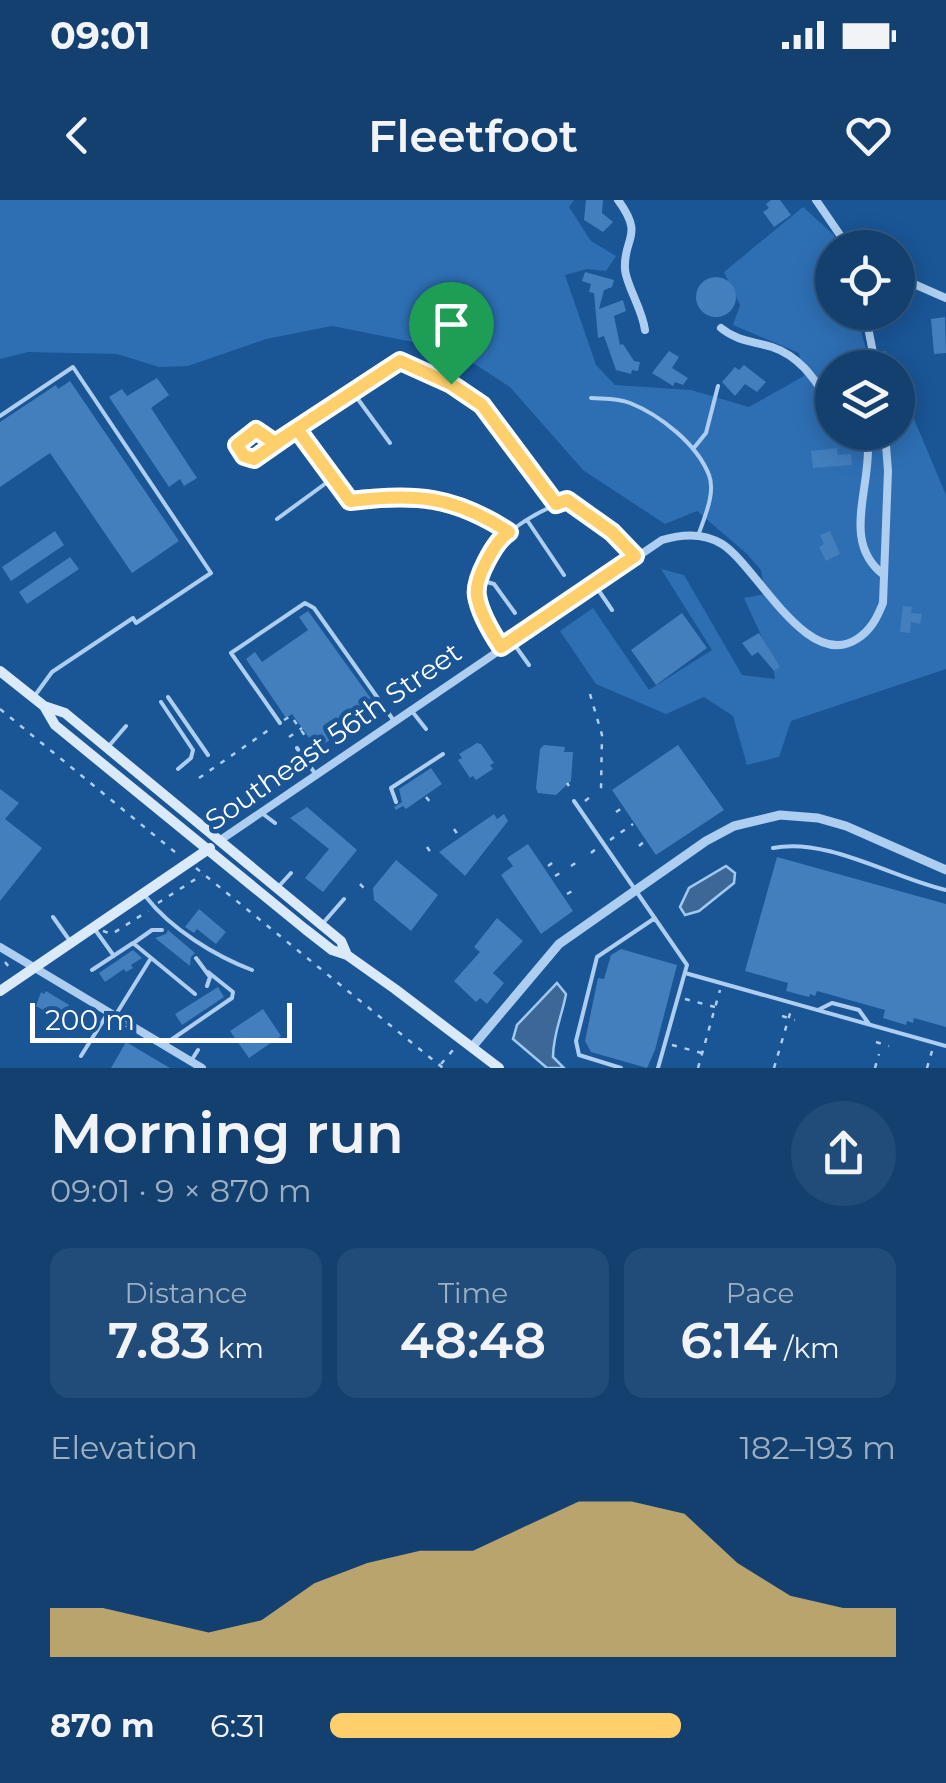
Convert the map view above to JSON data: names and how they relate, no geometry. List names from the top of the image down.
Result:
{
  "streets": {
    "main road": ["Southeast 56th Street"]
  },
  "scale_bar": "200 m",
  "page": {
    "status": "09:01",
    "header": "Fleetfoot",
    "scale": "200 m",
    "heading": ["Morning run", "09:01 · 9 × 870 m"],
    "stats": [
      ["Distance", "7.83 km"],
      ["Time", "48:48"],
      ["Pace", "6:14 /km"]
    ],
    "chart": ["Elevation", "182–193 m"],
    "list": [
      {
        "name": "870 m",
        "note": "6:31"
      }
    ]
  }
}
